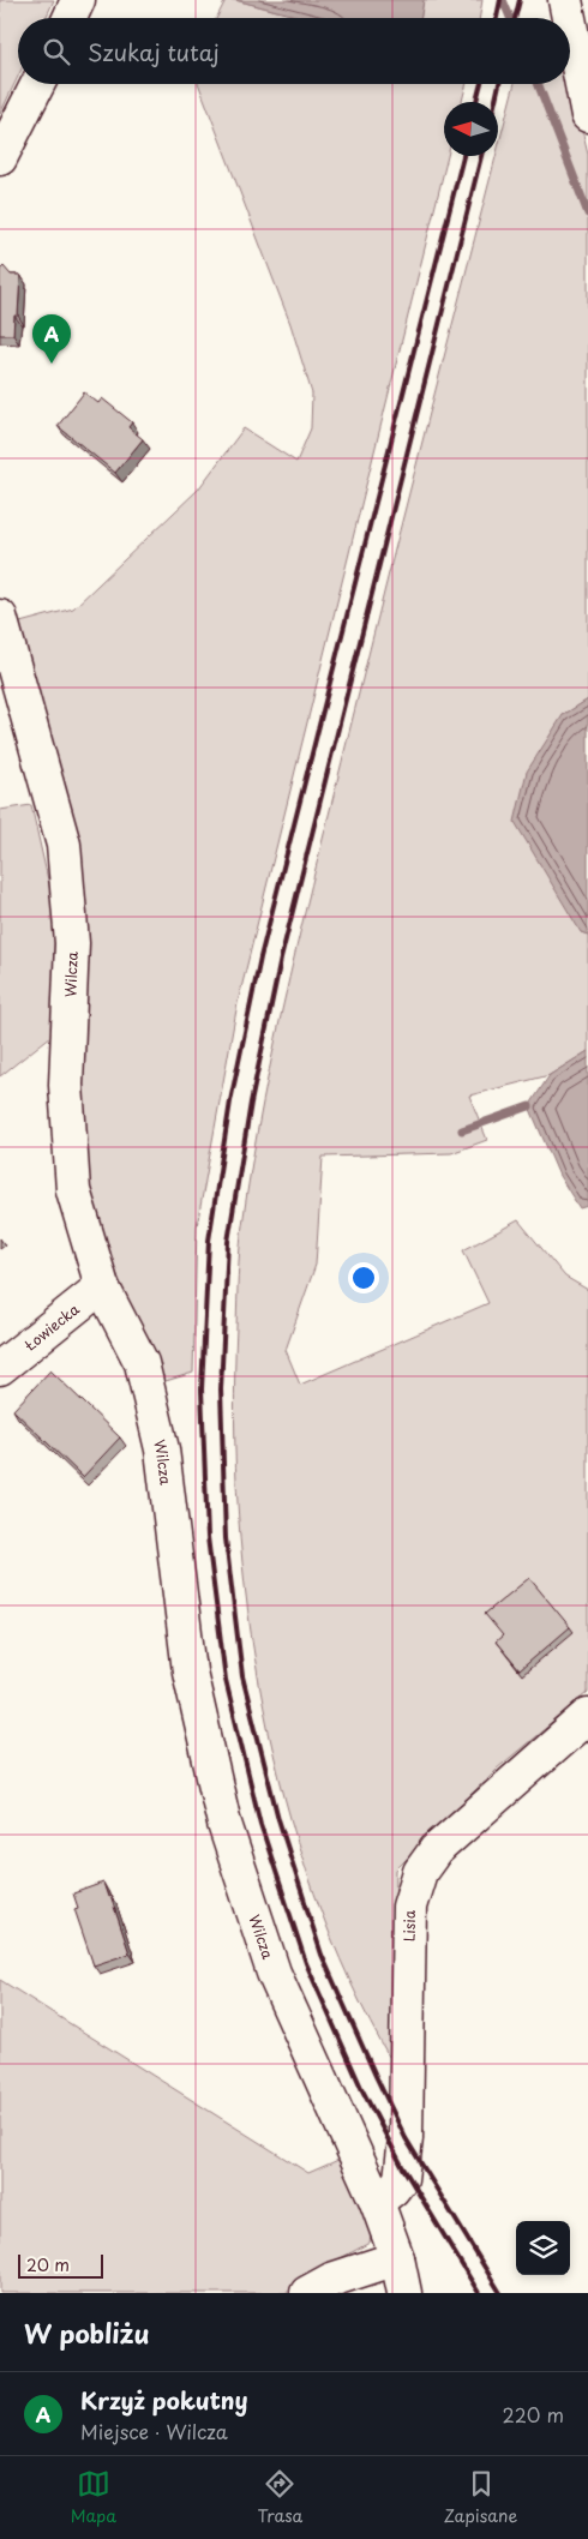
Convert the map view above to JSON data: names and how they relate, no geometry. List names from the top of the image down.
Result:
{
  "streets": {
    "street": ["Wilcza", "Łowiecka", "Lisia"]
  },
  "crossings": [
    ["Wilcza", "Łowiecka"],
    ["Wilcza", "Lisia"]
  ],
  "scale_bar": "20 m",
  "north": "left",
  "page": {
    "search": "Szukaj tutaj",
    "pins": "A",
    "scale": "20 m",
    "heading": "W pobliżu",
    "list": [
      {
        "mark": "A",
        "name": "Krzyż pokutny",
        "note": "Miejsce · Wilcza",
        "value": "220 m"
      }
    ],
    "nav": ["Mapa", "Trasa", "Zapisane"]
  }
}
